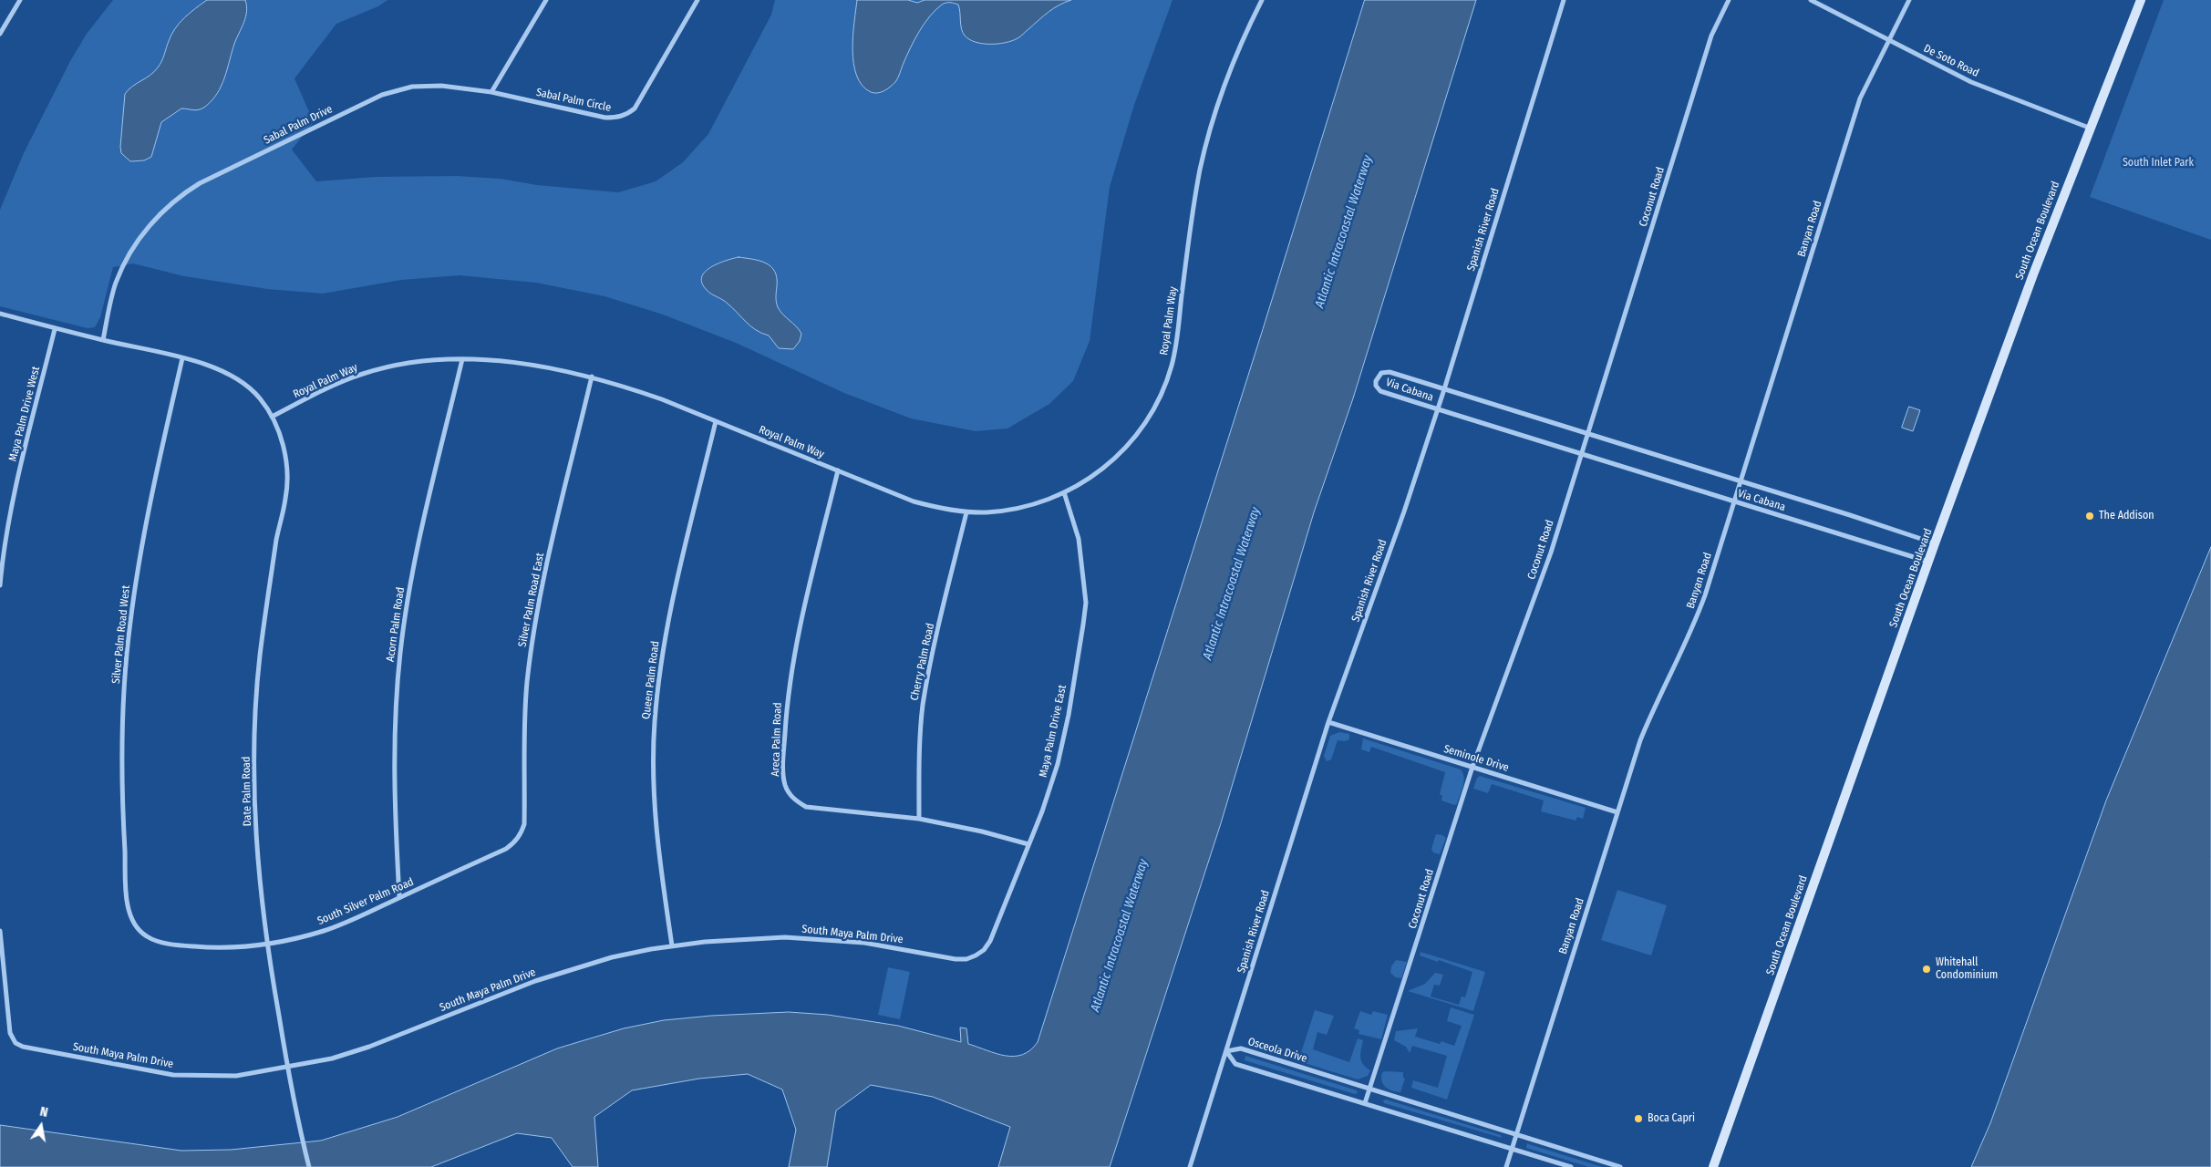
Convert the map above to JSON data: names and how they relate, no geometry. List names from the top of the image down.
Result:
{
  "streets": {
    "main road": ["South Ocean Boulevard"],
    "street": [
      "De Soto Road",
      "Sabal Palm Circle",
      "Sabal Palm Drive",
      "Coconut Road",
      "Banyan Road",
      "Spanish River Road",
      "Royal Palm Way",
      "Via Cabana",
      "Maya Palm Drive West",
      "Silver Palm Road East",
      "Acorn Palm Road",
      "Silver Palm Road West",
      "Cherry Palm Road",
      "Queen Palm Road",
      "Maya Palm Drive East",
      "Areca Palm Road",
      "Seminole Drive",
      "Date Palm Road",
      "South Silver Palm Road",
      "South Maya Palm Drive",
      "Osceola Drive"
    ]
  },
  "crossings": [
    ["De Soto Road", "Banyan Road"],
    ["De Soto Road", "South Ocean Boulevard"],
    ["Sabal Palm Circle", "Sabal Palm Drive"],
    ["Coconut Road", "Via Cabana"],
    ["Coconut Road", "Seminole Drive"],
    ["Coconut Road", "Osceola Drive"],
    ["Banyan Road", "Via Cabana"],
    ["Banyan Road", "Seminole Drive"],
    ["Banyan Road", "Osceola Drive"],
    ["Spanish River Road", "Via Cabana"],
    ["Spanish River Road", "Seminole Drive"],
    ["Spanish River Road", "Osceola Drive"],
    ["South Ocean Boulevard", "Via Cabana"],
    ["Royal Palm Way", "Silver Palm Road East"],
    ["Royal Palm Way", "Acorn Palm Road"],
    ["Royal Palm Way", "Cherry Palm Road"],
    ["Royal Palm Way", "Queen Palm Road"],
    ["Royal Palm Way", "Maya Palm Drive East"],
    ["Royal Palm Way", "Areca Palm Road"],
    ["Royal Palm Way", "Date Palm Road"],
    ["Silver Palm Road East", "South Silver Palm Road"],
    ["Acorn Palm Road", "South Silver Palm Road"],
    ["Silver Palm Road West", "South Silver Palm Road"],
    ["Cherry Palm Road", "Areca Palm Road"],
    ["Queen Palm Road", "South Maya Palm Drive"],
    ["Maya Palm Drive East", "Areca Palm Road"],
    ["Maya Palm Drive East", "South Maya Palm Drive"],
    ["Date Palm Road", "South Silver Palm Road"],
    ["Date Palm Road", "South Maya Palm Drive"]
  ],
  "water": ["Atlantic Intracoastal Waterway"],
  "parks": ["South Inlet Park"],
  "places": ["The Addison", "Whitehall Condominium", "Boca Capri"],
  "north": "top"
}
